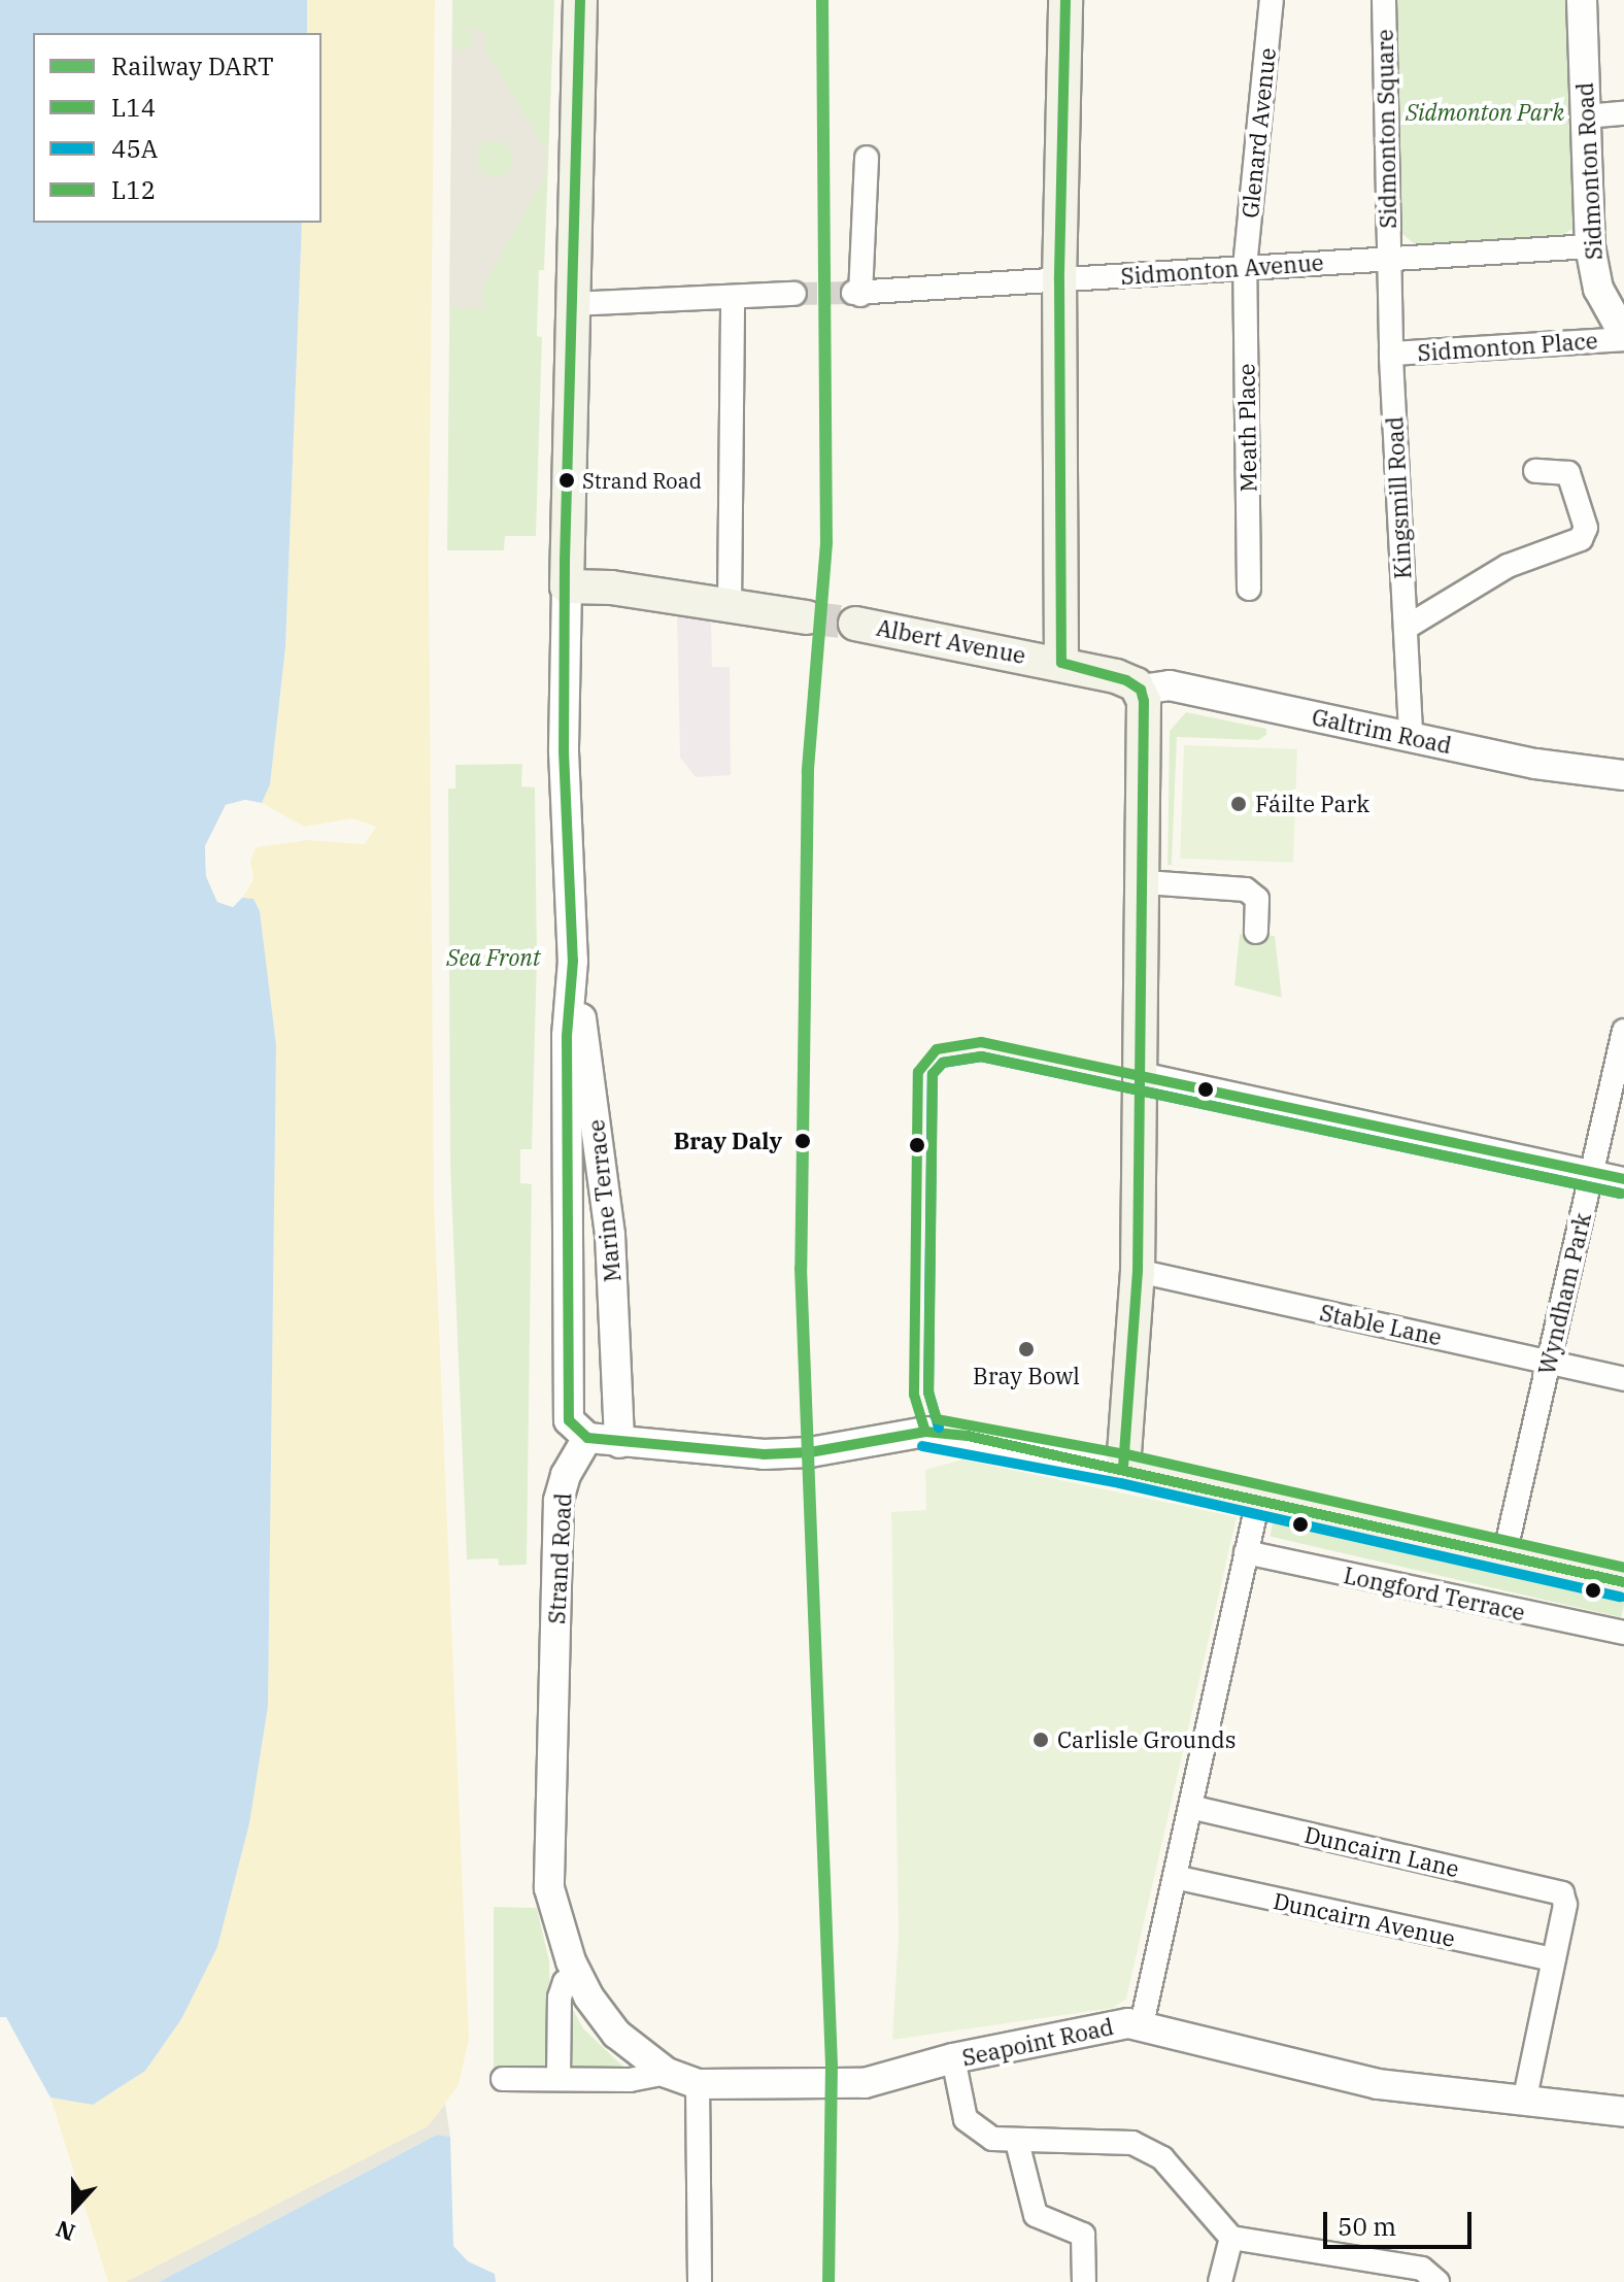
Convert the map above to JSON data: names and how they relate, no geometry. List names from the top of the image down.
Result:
{
  "streets": {
    "main road": ["Albert Avenue"],
    "street": [
      "Sidmonton Square",
      "Glenard Avenue",
      "Sidmonton Road",
      "Sidmonton Avenue",
      "Sidmonton Place",
      "Meath Place",
      "Kingsmill Road",
      "Galtrim Road",
      "Marine Terrace",
      "Wyndham Park",
      "Stable Lane",
      "Strand Road",
      "Longford Terrace",
      "Duncairn Lane",
      "Duncairn Avenue",
      "Seapoint Road"
    ]
  },
  "crossings": [
    ["Sidmonton Square", "Sidmonton Avenue"],
    ["Sidmonton Square", "Kingsmill Road"],
    ["Glenard Avenue", "Sidmonton Avenue"],
    ["Glenard Avenue", "Meath Place"],
    ["Sidmonton Road", "Sidmonton Avenue"],
    ["Sidmonton Road", "Sidmonton Place"],
    ["Sidmonton Avenue", "Meath Place"],
    ["Sidmonton Avenue", "Kingsmill Road"],
    ["Sidmonton Place", "Kingsmill Road"],
    ["Kingsmill Road", "Galtrim Road"],
    ["Albert Avenue", "Galtrim Road"],
    ["Wyndham Park", "Stable Lane"],
    ["Strand Road", "Seapoint Road"],
    ["Duncairn Lane", "Duncairn Avenue"]
  ],
  "parks": ["Sidmonton Park", "Sea Front"],
  "places": [
    "Strand Road",
    "Fáilte Park",
    "Bray Daly",
    "Bray Bowl",
    "Carlisle Grounds"
  ],
  "lines": [
    "rail line DART",
    "transit line L14",
    "transit line 45A",
    "transit line L12"
  ],
  "legend": [
    "Railway DART",
    "L14",
    "45A",
    "L12"
  ],
  "scale_bar": "50 m",
  "north": "bottom"
}
